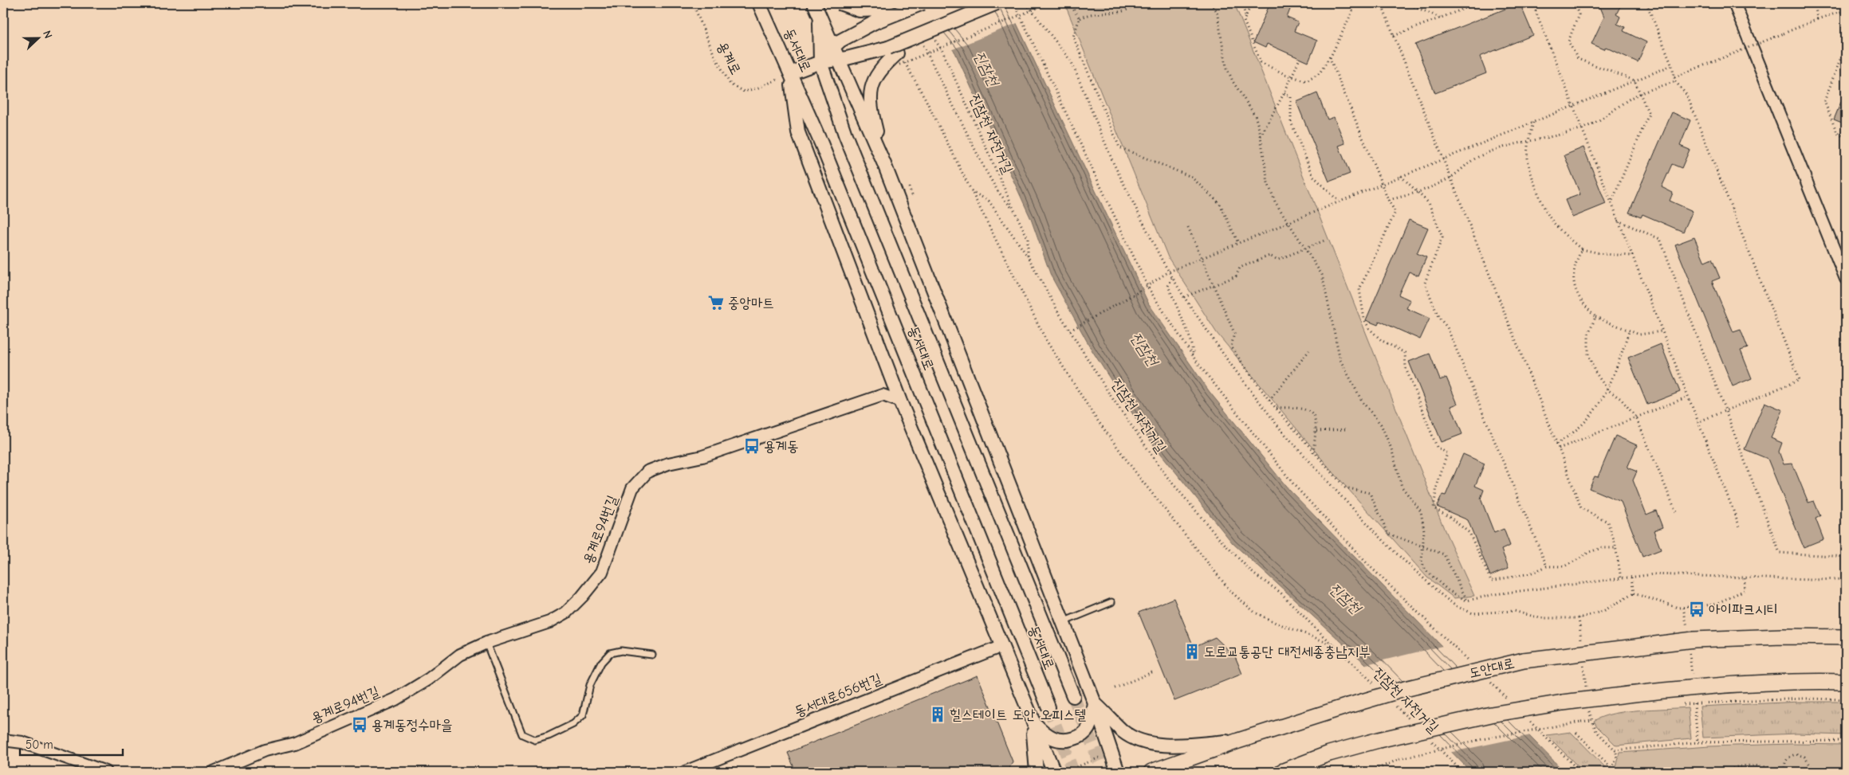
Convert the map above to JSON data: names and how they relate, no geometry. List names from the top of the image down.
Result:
{
  "streets": {
    "main road": ["도안대로"],
    "street": ["동서대로", "용계로94번길", "동서대로656번길"],
    "path": ["용계로", "진잠천 자전거길"]
  },
  "crossings": [
    ["동서대로", "용계로"]
  ],
  "water": ["진잠천"],
  "places": {
    "supermarket": ["중앙마트"],
    "bus stop": ["용계동", "아이파크시티", "용계동정수마을"],
    "building": ["도로교통공단 대전세종충남지부", "힐스테이트 도안 오피스텔"]
  },
  "scale_bar": "50 m",
  "north": "right"
}
